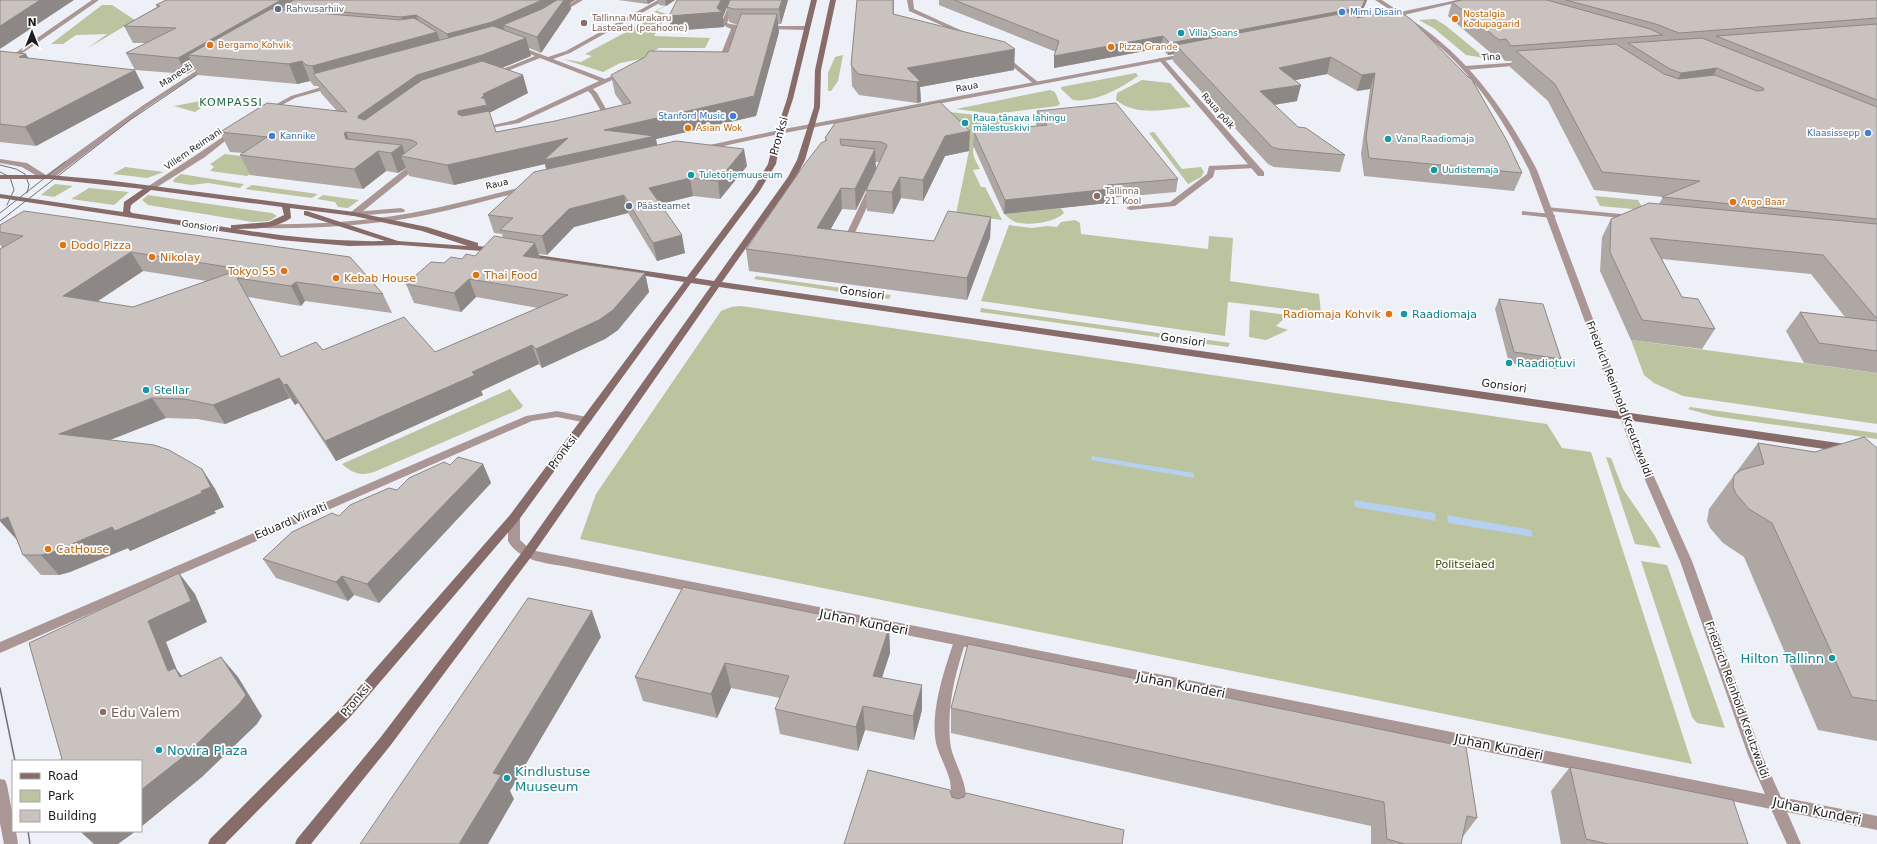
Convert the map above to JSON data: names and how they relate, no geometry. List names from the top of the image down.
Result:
{
  "streets": {
    "main road": ["Pronksi", "Gonsiori"],
    "street": [
      "Tina",
      "Maneeži",
      "Raua",
      "Raua põik",
      "Villem Reimani",
      "Friedrich Reinhold Kreutzwaldi",
      "Eduard Viiralti",
      "Juhan Kunderi"
    ]
  },
  "crossings": [
    ["Tina", "Friedrich Reinhold Kreutzwaldi"],
    ["Maneeži", "Gonsiori"],
    ["Raua", "Raua põik"],
    ["Raua", "Pronksi"],
    ["Raua", "Gonsiori"],
    ["Pronksi", "Gonsiori"],
    ["Pronksi", "Eduard Viiralti"],
    ["Villem Reimani", "Gonsiori"],
    ["Gonsiori", "Friedrich Reinhold Kreutzwaldi"],
    ["Friedrich Reinhold Kreutzwaldi", "Juhan Kunderi"]
  ],
  "districts": ["KOMPASSI"],
  "parks": ["Politseiaed"],
  "places": [
    "Rahvusarhiiv",
    "Mimi Disain",
    "Nostalgia Kodupagarid",
    "Tallinna Mürakaru Lasteaed (peahoone)",
    "Villa Soans",
    "Bergamo Kohvik",
    "Pizza Grande",
    "Stanford Music",
    "Raua tänava lahingu mälestuskivi",
    "Asian Wok",
    "Klaasissepp",
    "Kannike",
    "Vana Raadiomaja",
    "Uudistemaja",
    "Tuletõrjemuuseum",
    "Tallinna 21. Kool",
    "Argo Baar",
    "Päästeamet",
    "Dodo Pizza",
    "Nikolay",
    "Tokyo 55",
    "Thai Food",
    "Kebab House",
    "Radiomaja Kohvik",
    "Raadiomaja",
    "Raadiotuvi",
    "Stellar",
    "CatHouse",
    "Hilton Tallinn",
    "Edu Valem",
    "Novira Plaza",
    "Kindlustuse Muuseum"
  ],
  "legend": ["Road", "Park", "Building"],
  "north": "top"
}
